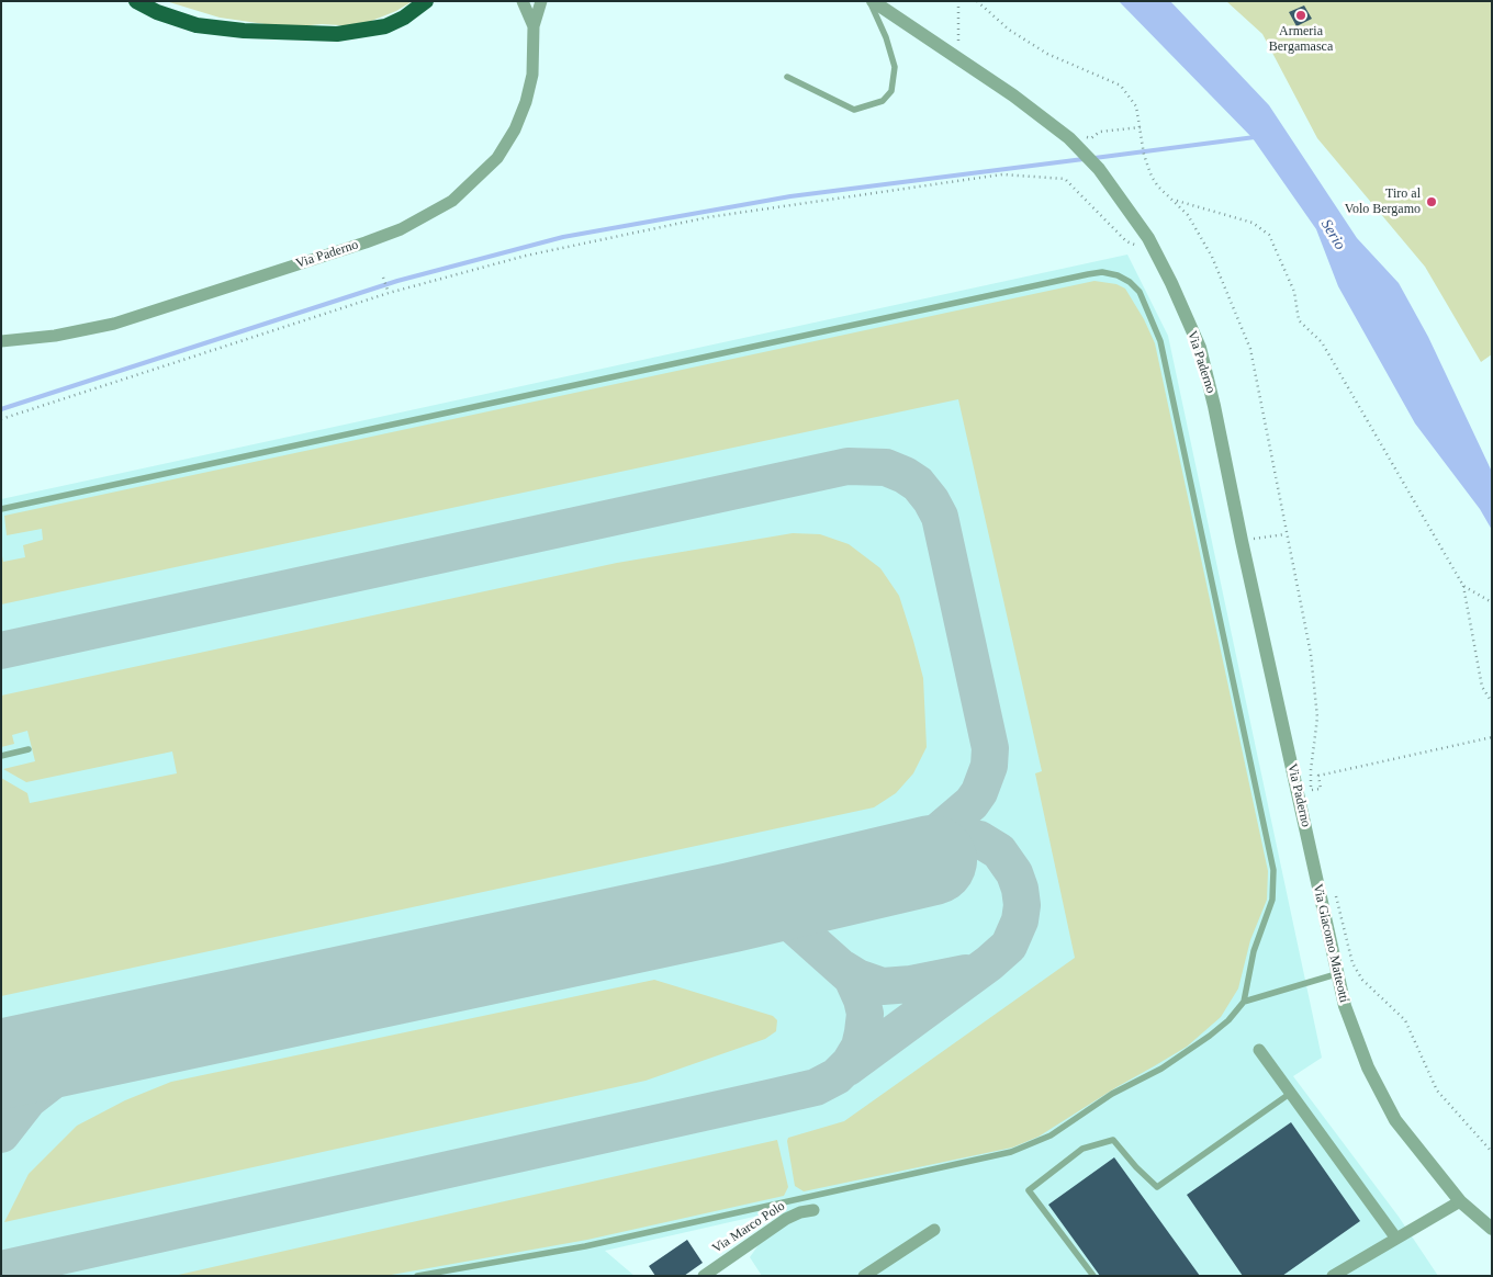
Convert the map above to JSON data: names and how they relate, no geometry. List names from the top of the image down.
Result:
{
  "streets": {
    "street": ["Via Paderno", "Via Giacomo Matteotti", "Via Marco Polo"]
  },
  "crossings": [
    ["Via Paderno", "Via Giacomo Matteotti"]
  ],
  "water": ["Serio"],
  "places": ["Armeria Bergamasca", "Tiro al Volo Bergamo"]
}
